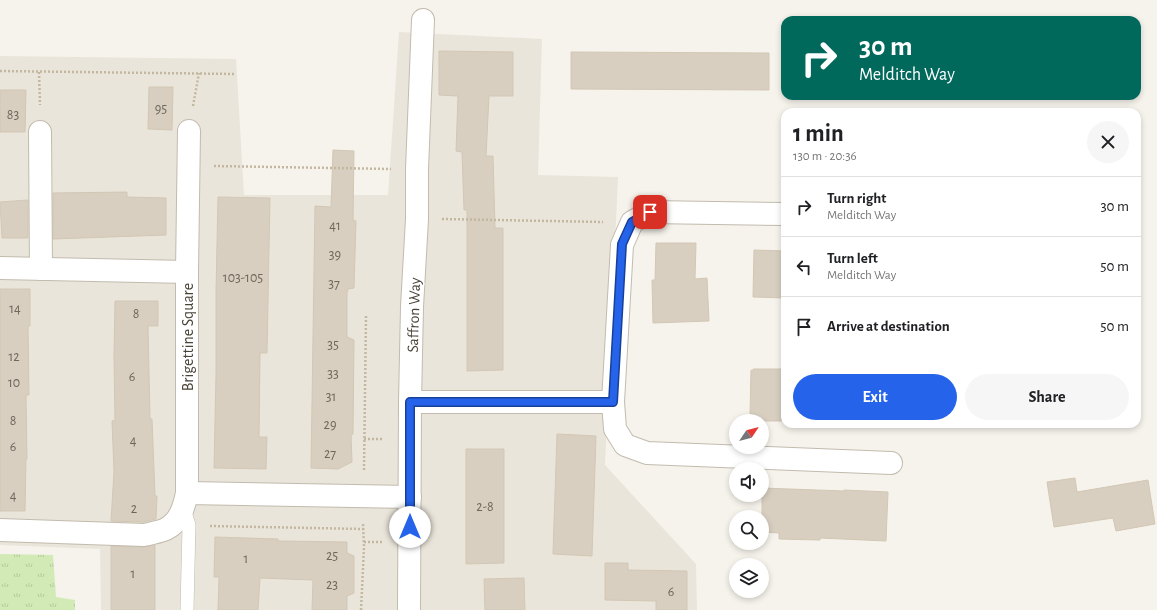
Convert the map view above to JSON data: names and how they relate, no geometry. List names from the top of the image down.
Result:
{
  "streets": {
    "street": ["Saffron Way", "Brigettine Square"]
  },
  "house_numbers": [
    "95",
    "83",
    "41",
    "39",
    "103-105",
    "37",
    "14",
    "8",
    "35",
    "12",
    "33",
    "6",
    "10",
    "31",
    "8",
    "29",
    "4",
    "6",
    "27",
    "4",
    "2-8",
    "2",
    "25",
    "1",
    "1",
    "23",
    "6"
  ],
  "north": "top right",
  "page": {
    "turn": ["30 m", "Melditch Way"],
    "heading": ["1 min", "130 m · 20:36"],
    "list": [
      {
        "name": "Turn right",
        "note": "Melditch Way",
        "value": "30 m"
      },
      {
        "name": "Turn left",
        "note": "Melditch Way",
        "value": "50 m"
      },
      {
        "name": "Arrive at destination",
        "value": "50 m"
      }
    ],
    "buttons": ["Exit", "Share"]
  }
}
